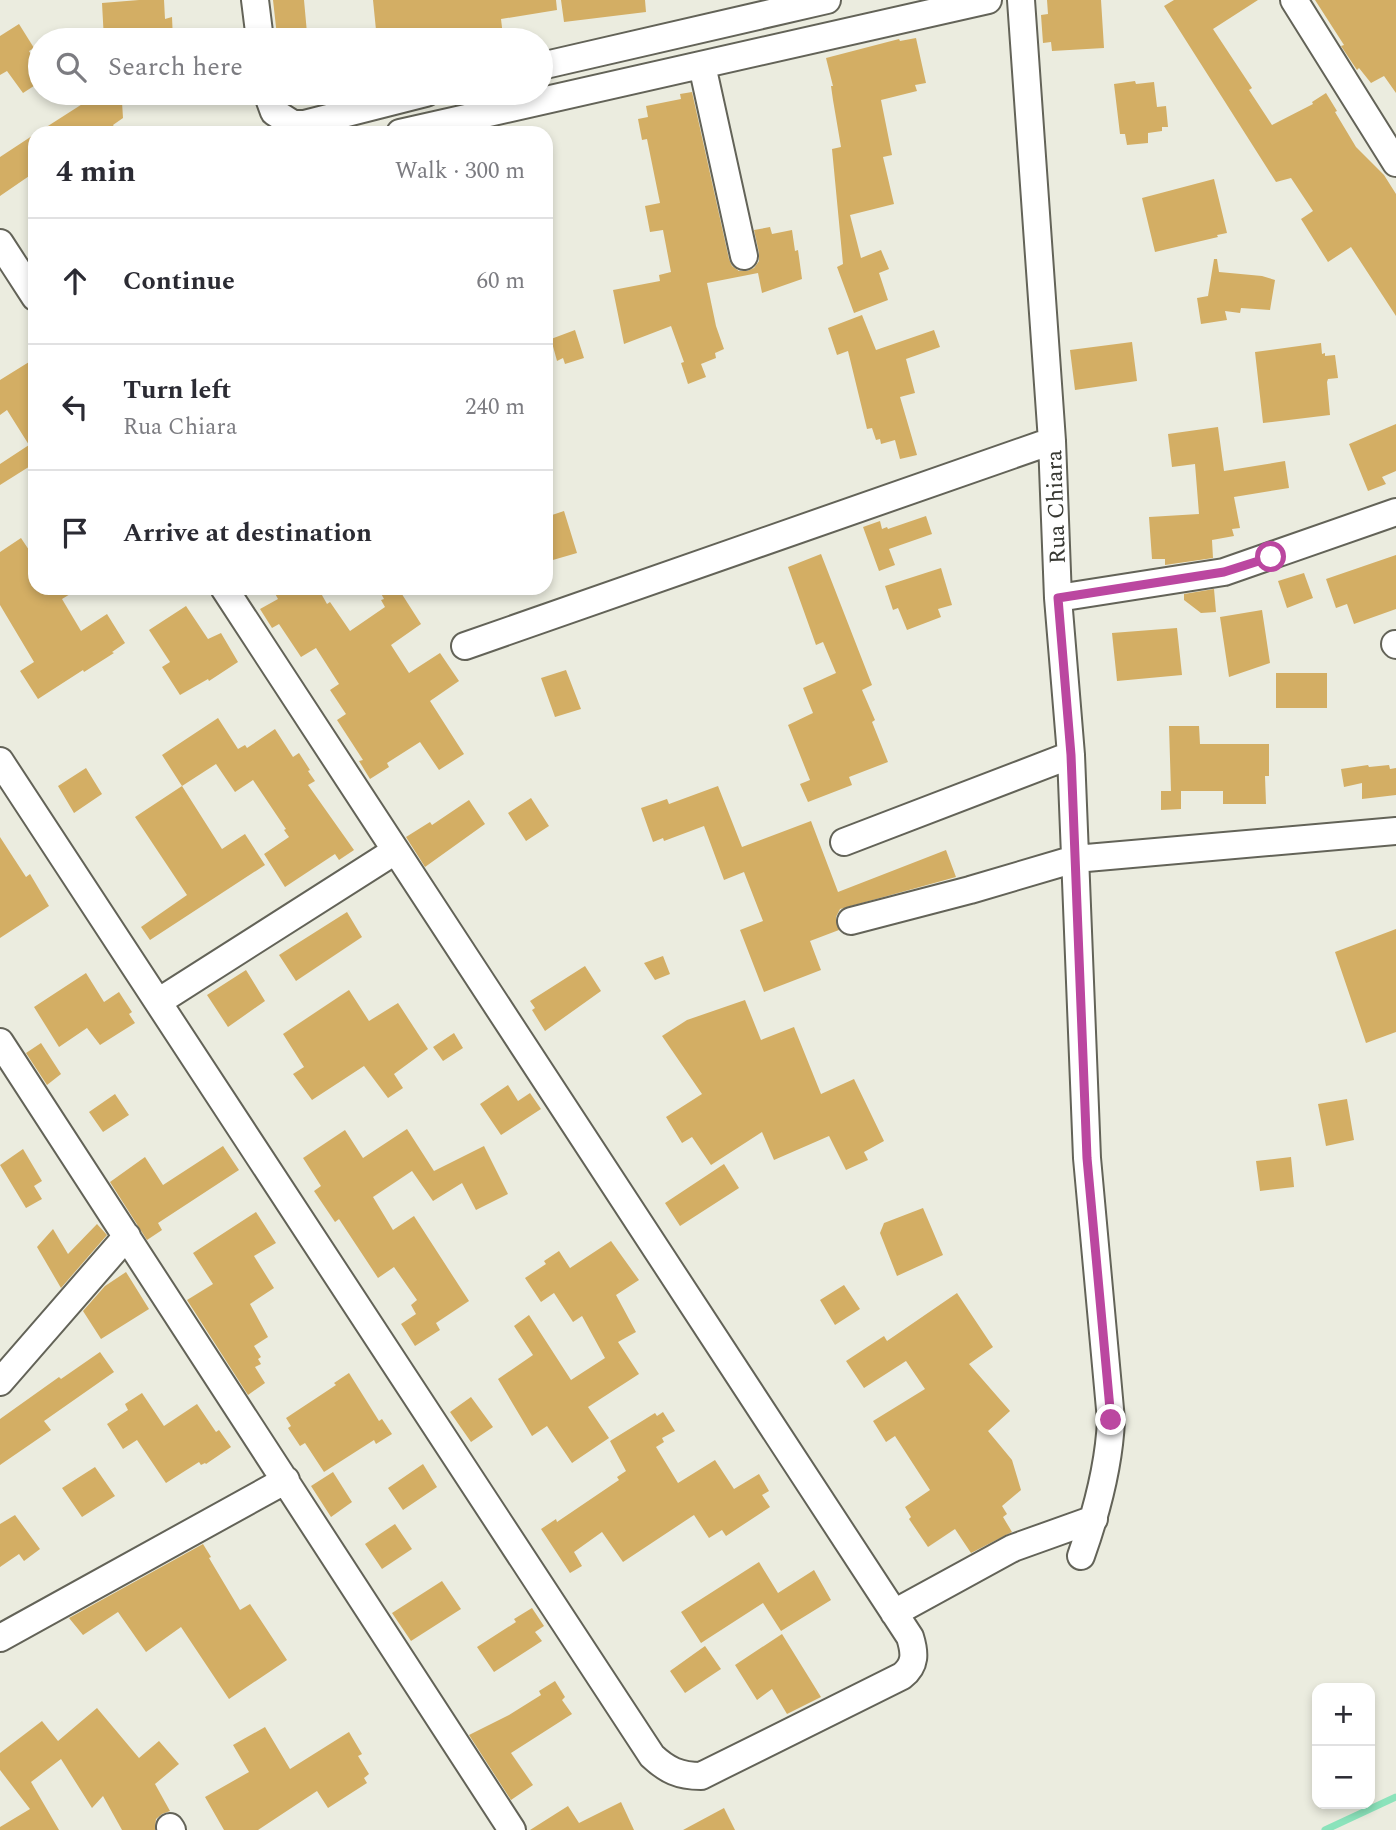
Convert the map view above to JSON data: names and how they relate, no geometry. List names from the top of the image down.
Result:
{
  "streets": {
    "street": ["Rua Chiara"]
  },
  "page": {
    "search": "Search here",
    "heading": ["4 min", "Walk · 300 m"],
    "list": [
      ["Continue", "60 m"],
      ["Turn left", "Rua Chiara", "240 m"],
      "Arrive at destination"
    ],
    "map_buttons": ["+", "−"]
  }
}
